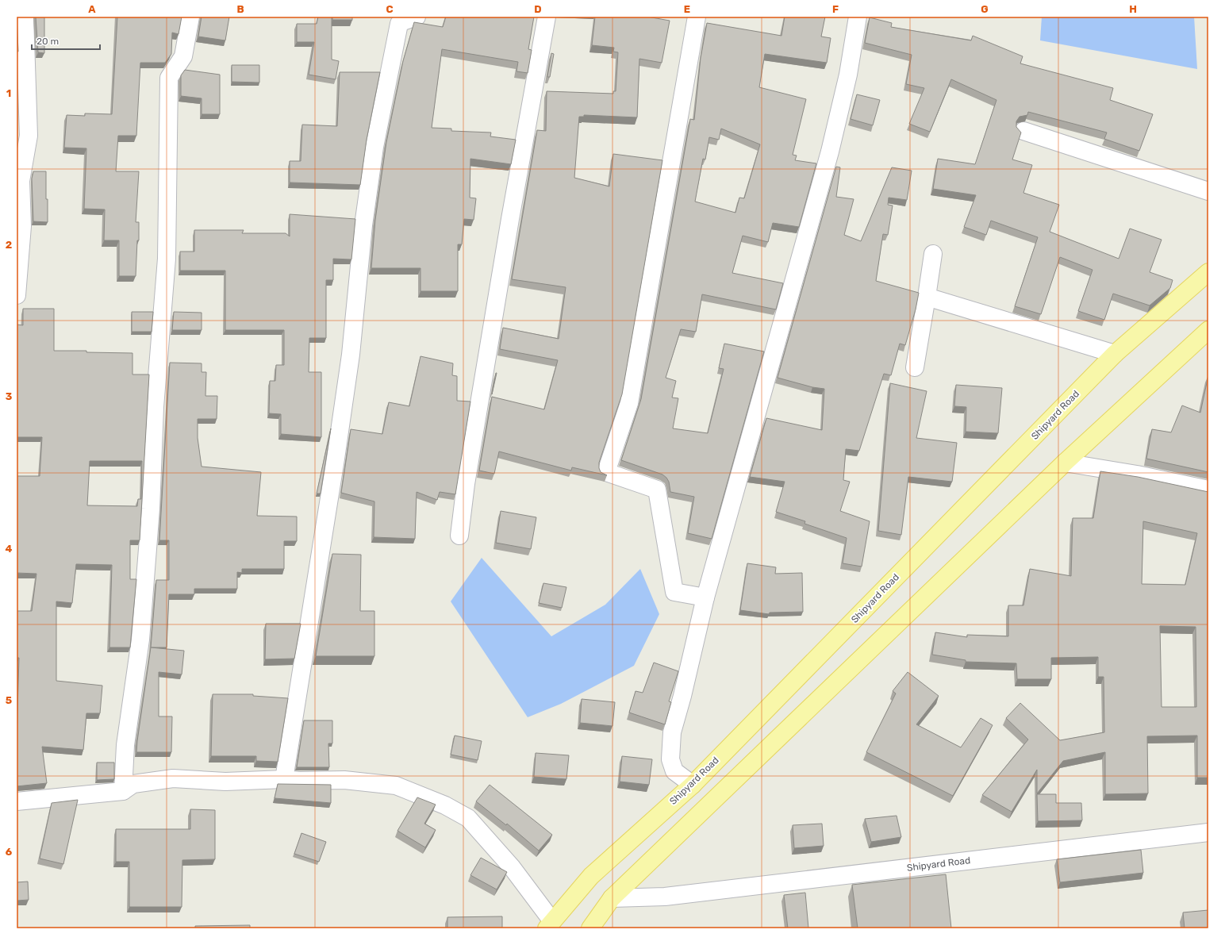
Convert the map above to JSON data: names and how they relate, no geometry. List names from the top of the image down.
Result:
{
  "streets": {
    "main road": ["Shipyard Road"]
  },
  "scale_bar": "20 m",
  "grid": {
    "columns": [
      "A",
      "B",
      "C",
      "D",
      "E",
      "F",
      "G",
      "H"
    ],
    "rows": [
      "1",
      "2",
      "3",
      "4",
      "5",
      "6"
    ]
  }
}
